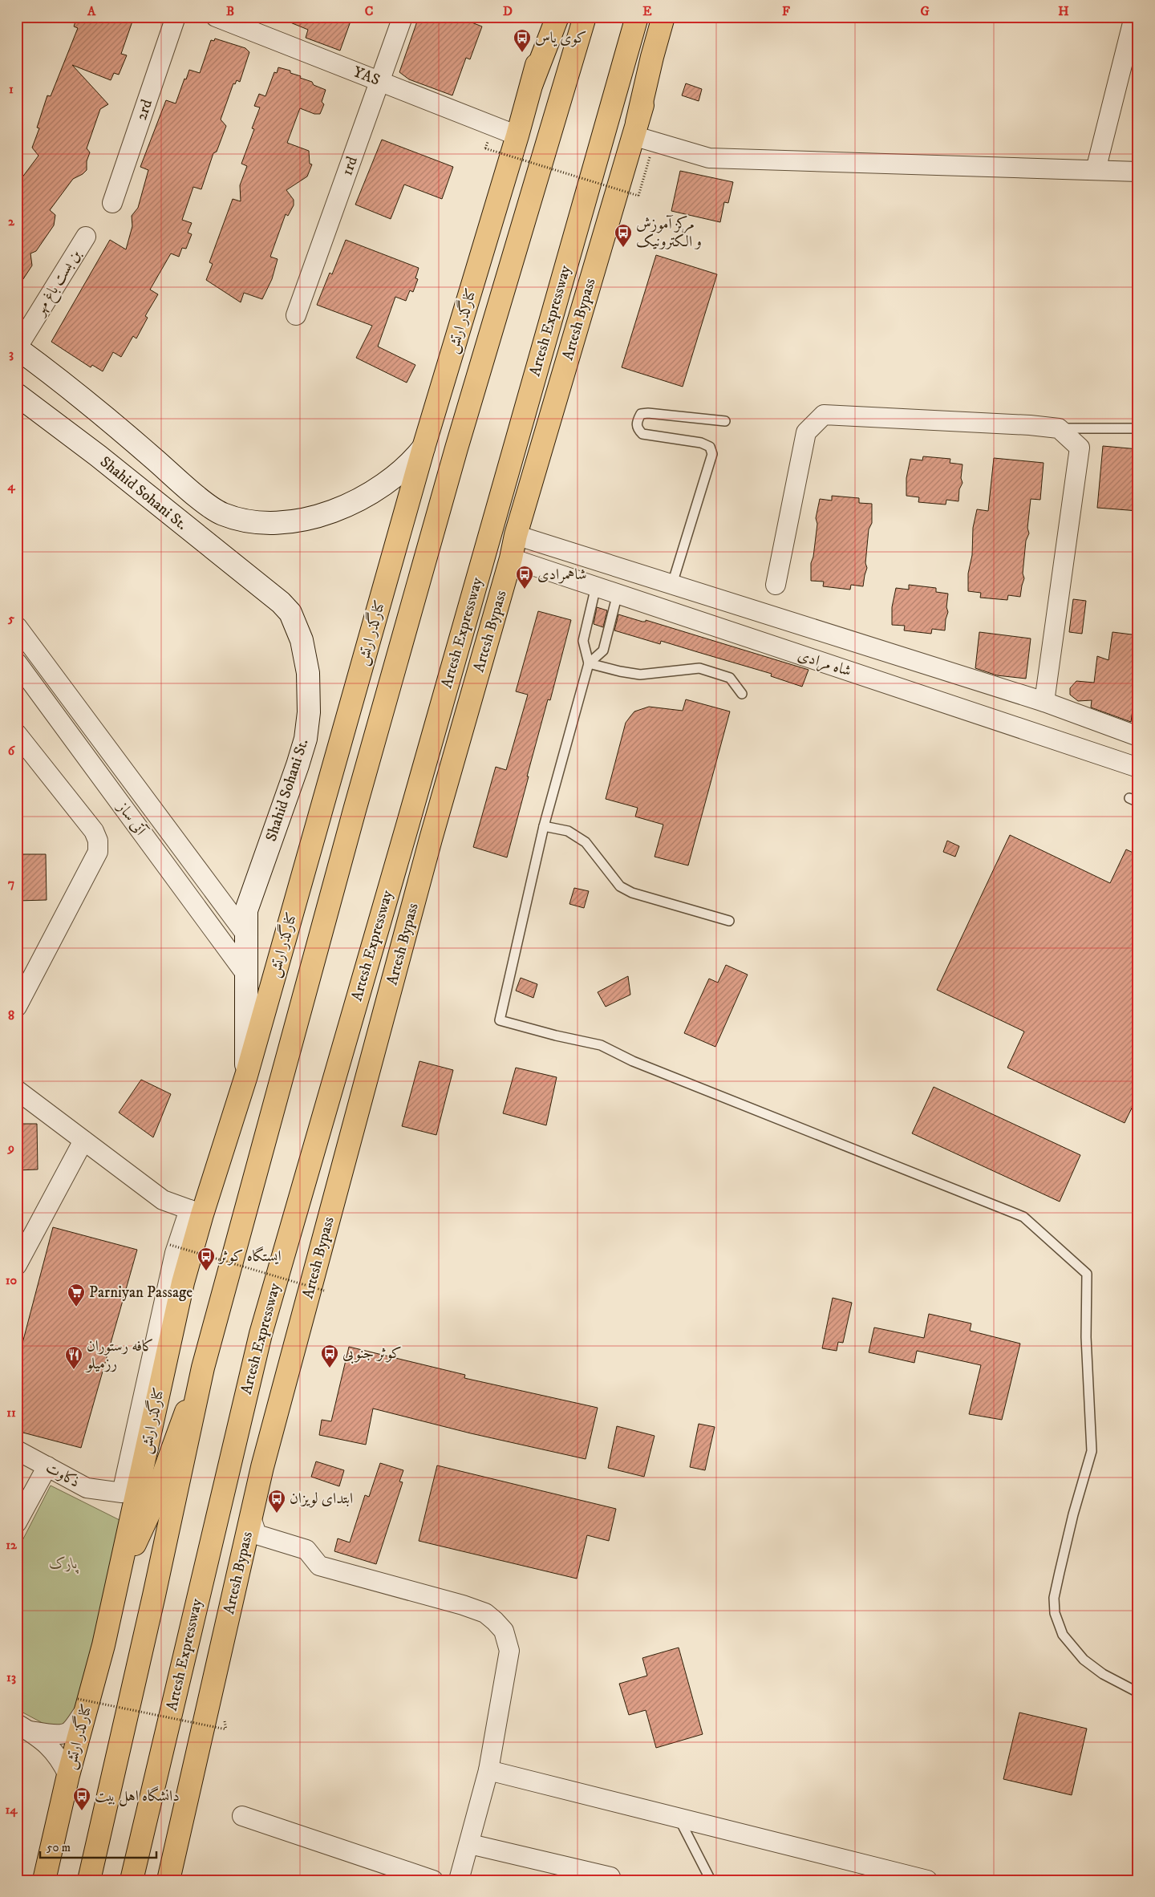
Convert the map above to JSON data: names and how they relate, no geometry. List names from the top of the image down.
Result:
{
  "streets": {
    "main road": [
      "Artesh Bypass",
      "کنارگذر ارتش",
      "Artesh Expressway",
      "Shahid Sohani St."
    ],
    "street": [
      "YAS",
      "2rd",
      "1rd",
      "بن بست باغ مهر",
      "شاه مرادی",
      "آتی ساز",
      "ذکاوت"
    ]
  },
  "crossings": [
    ["YAS", "1rd"],
    ["YAS", "کنارگذر ارتش"],
    ["بن بست باغ مهر", "Shahid Sohani St."],
    ["Artesh Bypass", "شاه مرادی"],
    ["کنارگذر ارتش", "Shahid Sohani St."],
    ["کنارگذر ارتش", "ذکاوت"],
    ["Shahid Sohani St.", "آتی ساز"]
  ],
  "parks": ["پارک"],
  "places": {
    "bus stop": [
      "کوی یاس",
      "مرکز آموزش و الکترونیک",
      "شاهمرادی",
      "ایستگاه کوثر",
      "کوثر جنوبی",
      "ابتدای لویزان",
      "دانشگاه اهل بیت"
    ],
    "supermarket": ["Parniyan Passage"],
    "restaurant": ["کافه رستوران رزمیلو"]
  },
  "scale_bar": "50 m",
  "grid": {
    "columns": [
      "A",
      "B",
      "C",
      "D",
      "E",
      "F",
      "G",
      "H"
    ],
    "rows": [
      "1",
      "2",
      "3",
      "4",
      "5",
      "6",
      "7",
      "8",
      "9",
      "10",
      "11",
      "12",
      "13",
      "14"
    ]
  }
}
